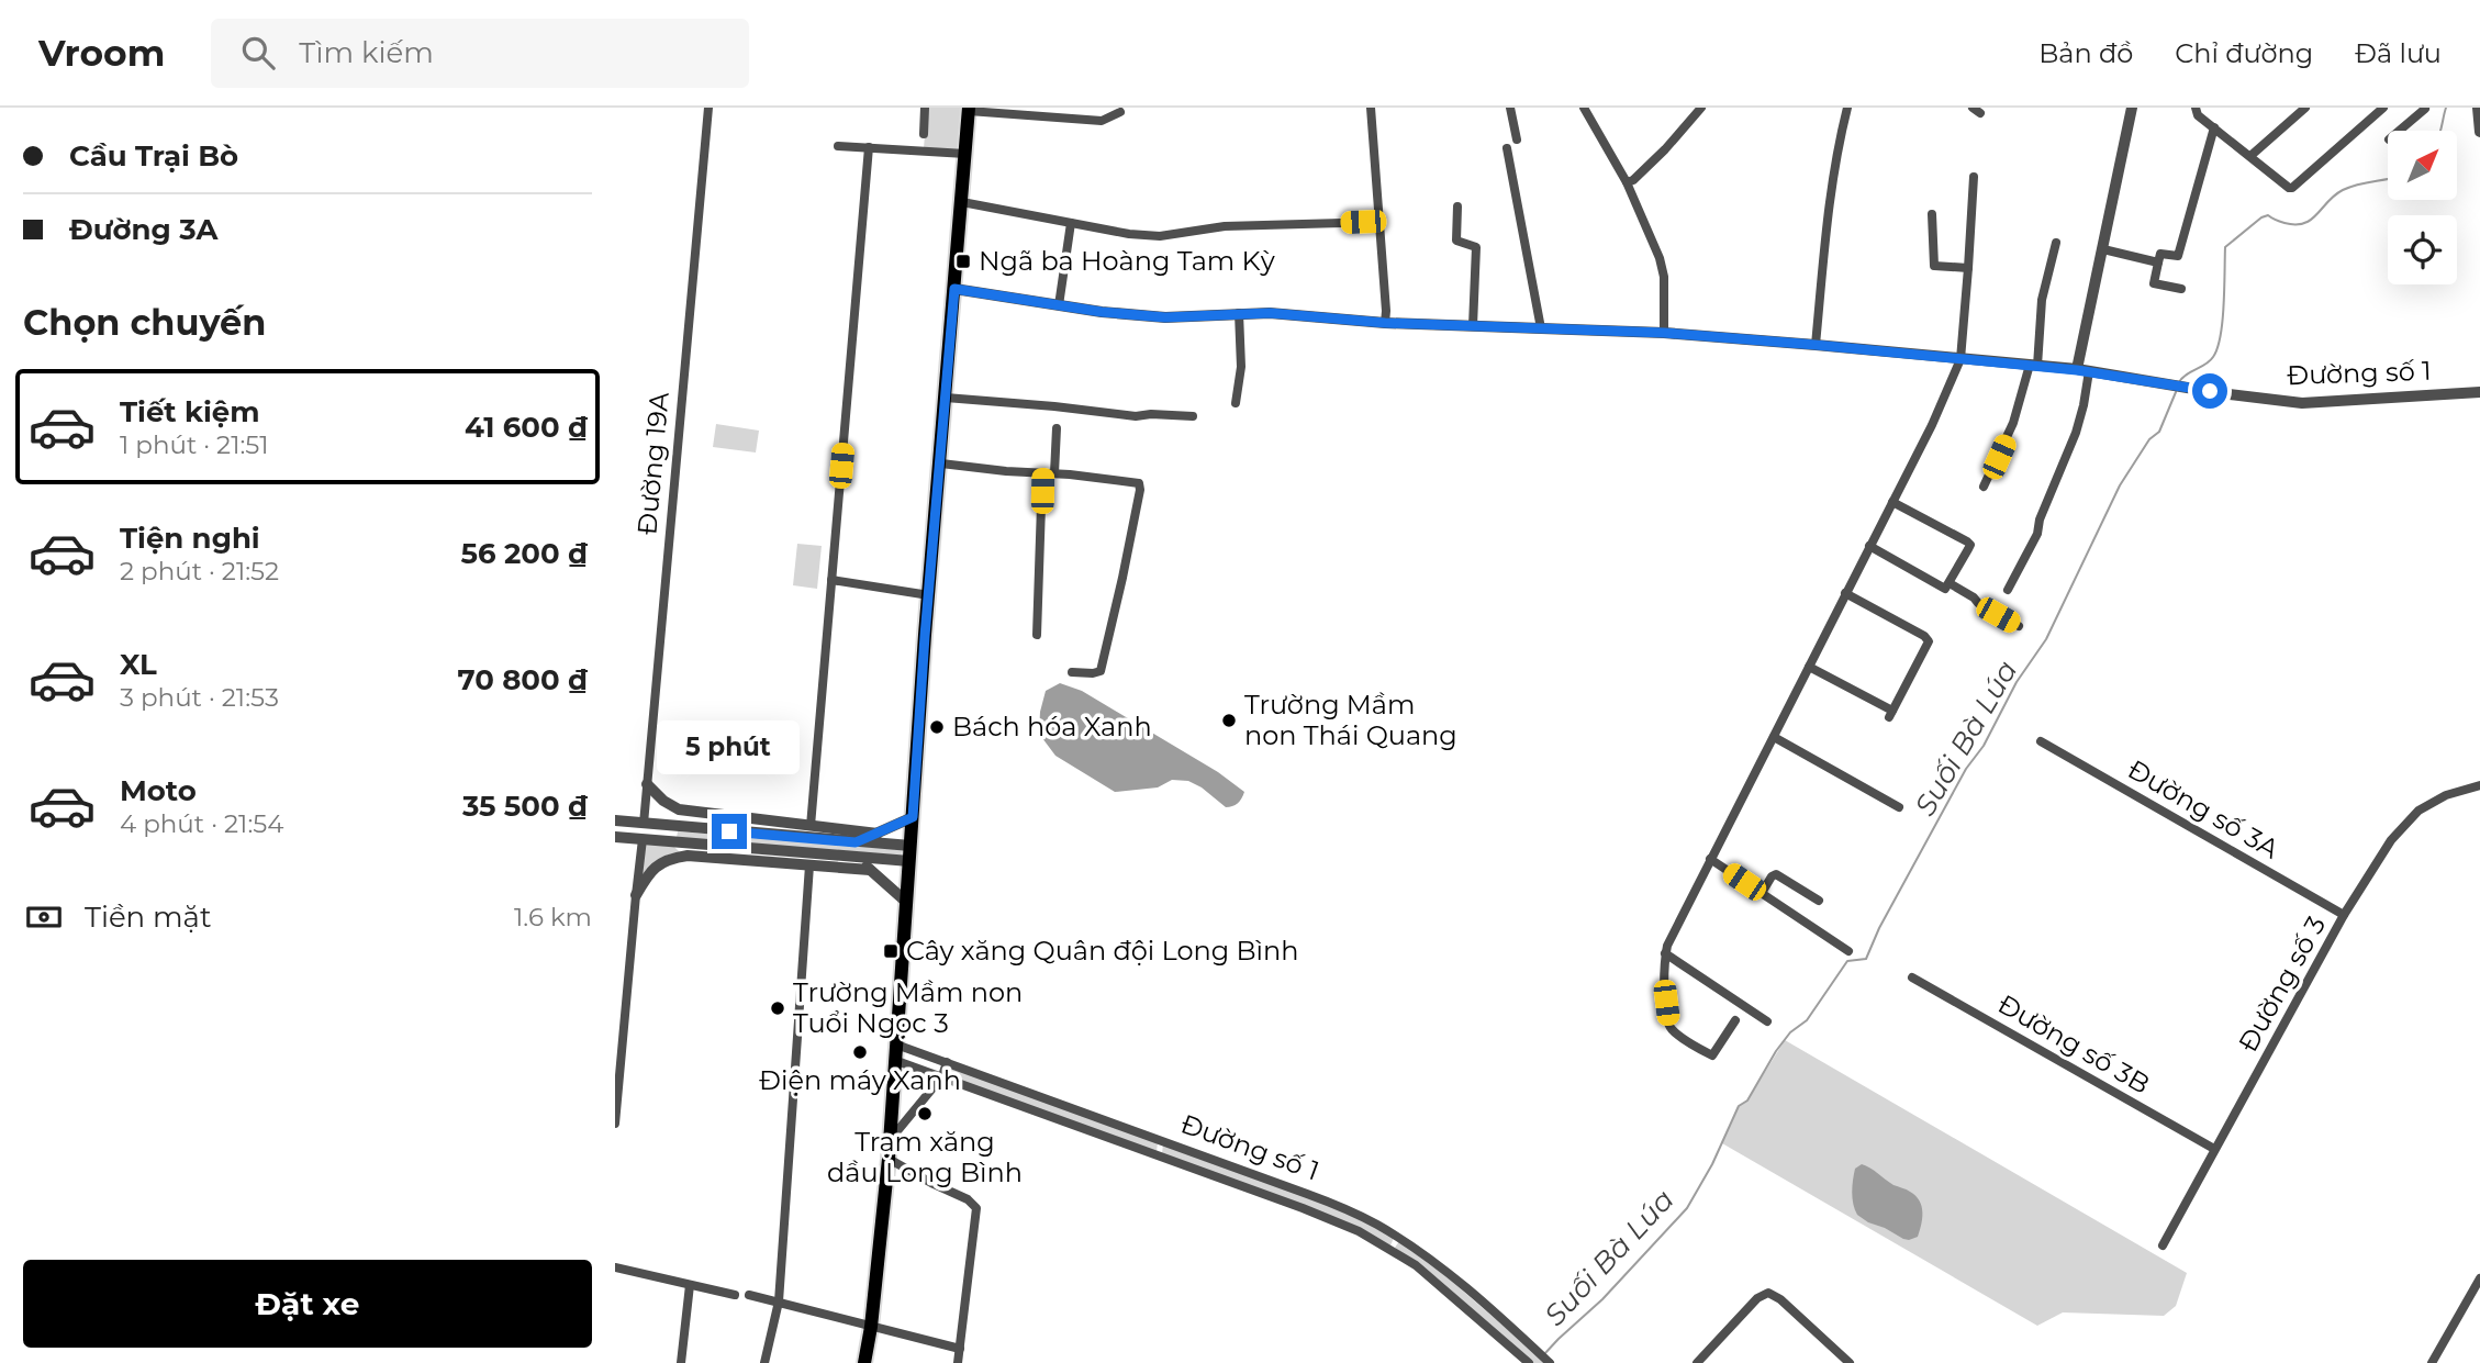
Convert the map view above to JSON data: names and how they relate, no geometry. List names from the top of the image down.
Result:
{
  "streets": {
    "street": [
      "Đường số 1",
      "Đường 19A",
      "Đường số 3A",
      "Đường số 3",
      "Đường số 3B"
    ]
  },
  "crossings": [
    ["Đường số 3A", "Đường số 3"],
    ["Đường số 3", "Đường số 3B"]
  ],
  "water": ["Suối Bà Lúa"],
  "places": {
    "transit": ["Ngã ba Hoàng Tam Kỳ", "Cây xăng Quân đội Long Bình"],
    "other": [
      "Trường Mầm non Thái Quang",
      "Bách hóa Xanh",
      "Trường Mầm non Tuổi Ngọc 3",
      "Điện máy Xanh",
      "Trạm xăng dầu Long Bình"
    ]
  },
  "north": "top right",
  "page": {
    "header": "Vroom",
    "search": "Tìm kiếm",
    "nav": ["Bản đồ", "Chỉ đường", "Đã lưu"],
    "banner": ["Cầu Trại Bò", "Đường 3A"],
    "heading": "Chọn chuyến",
    "list": [
      {
        "name": "Tiết kiệm",
        "note": "1 phút · 21:51",
        "value": "41 600 ₫"
      },
      {
        "name": "Tiện nghi",
        "note": "2 phút · 21:52",
        "value": "56 200 ₫"
      },
      {
        "name": "XL",
        "note": "3 phút · 21:53",
        "value": "70 800 ₫"
      },
      {
        "name": "Moto",
        "note": "4 phút · 21:54",
        "value": "35 500 ₫"
      }
    ],
    "bubble": "5 phút",
    "pay": ["Tiền mặt", "1.6 km"],
    "buttons": "Đặt xe"
  }
}
